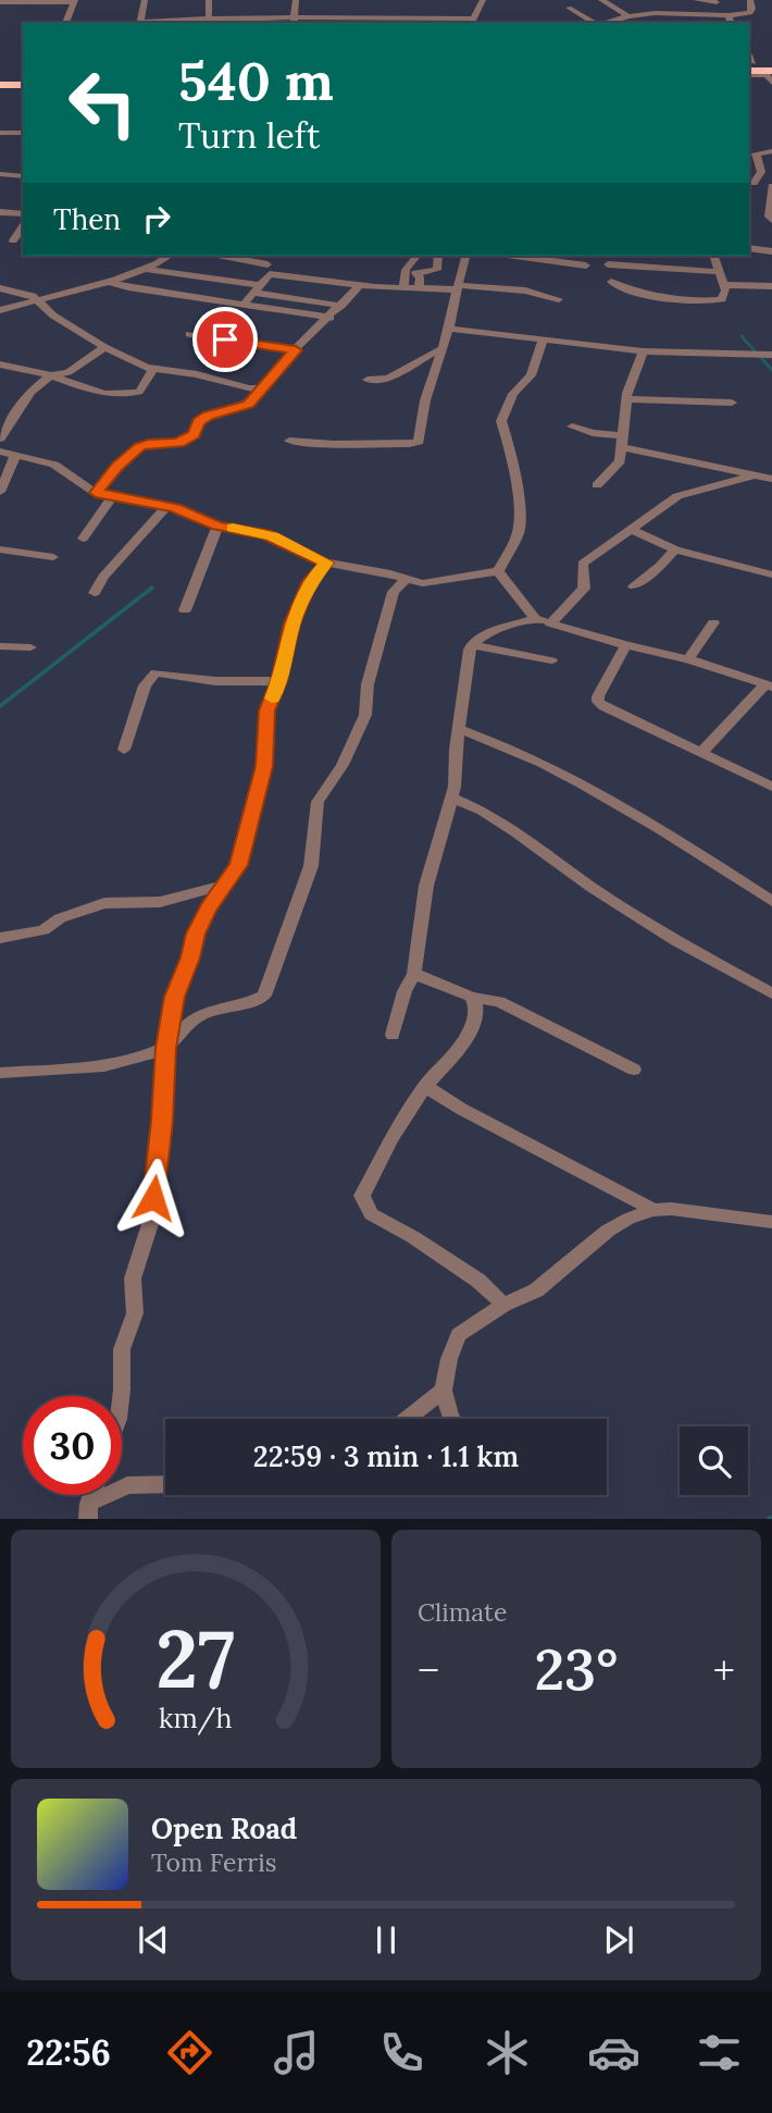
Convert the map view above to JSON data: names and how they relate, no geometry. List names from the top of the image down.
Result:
{
  "page": {
    "turn": ["540 m", "Turn left"],
    "then": "Then",
    "limit": "30",
    "trip": "22:59 · 3 min · 1.1 km",
    "tile": "Climate",
    "heat": ["−", "23°", "+"],
    "song": ["Open Road", "Tom Ferris"],
    "tabs": "22:56",
    "gauge": ["27", "km/h"]
  }
}
